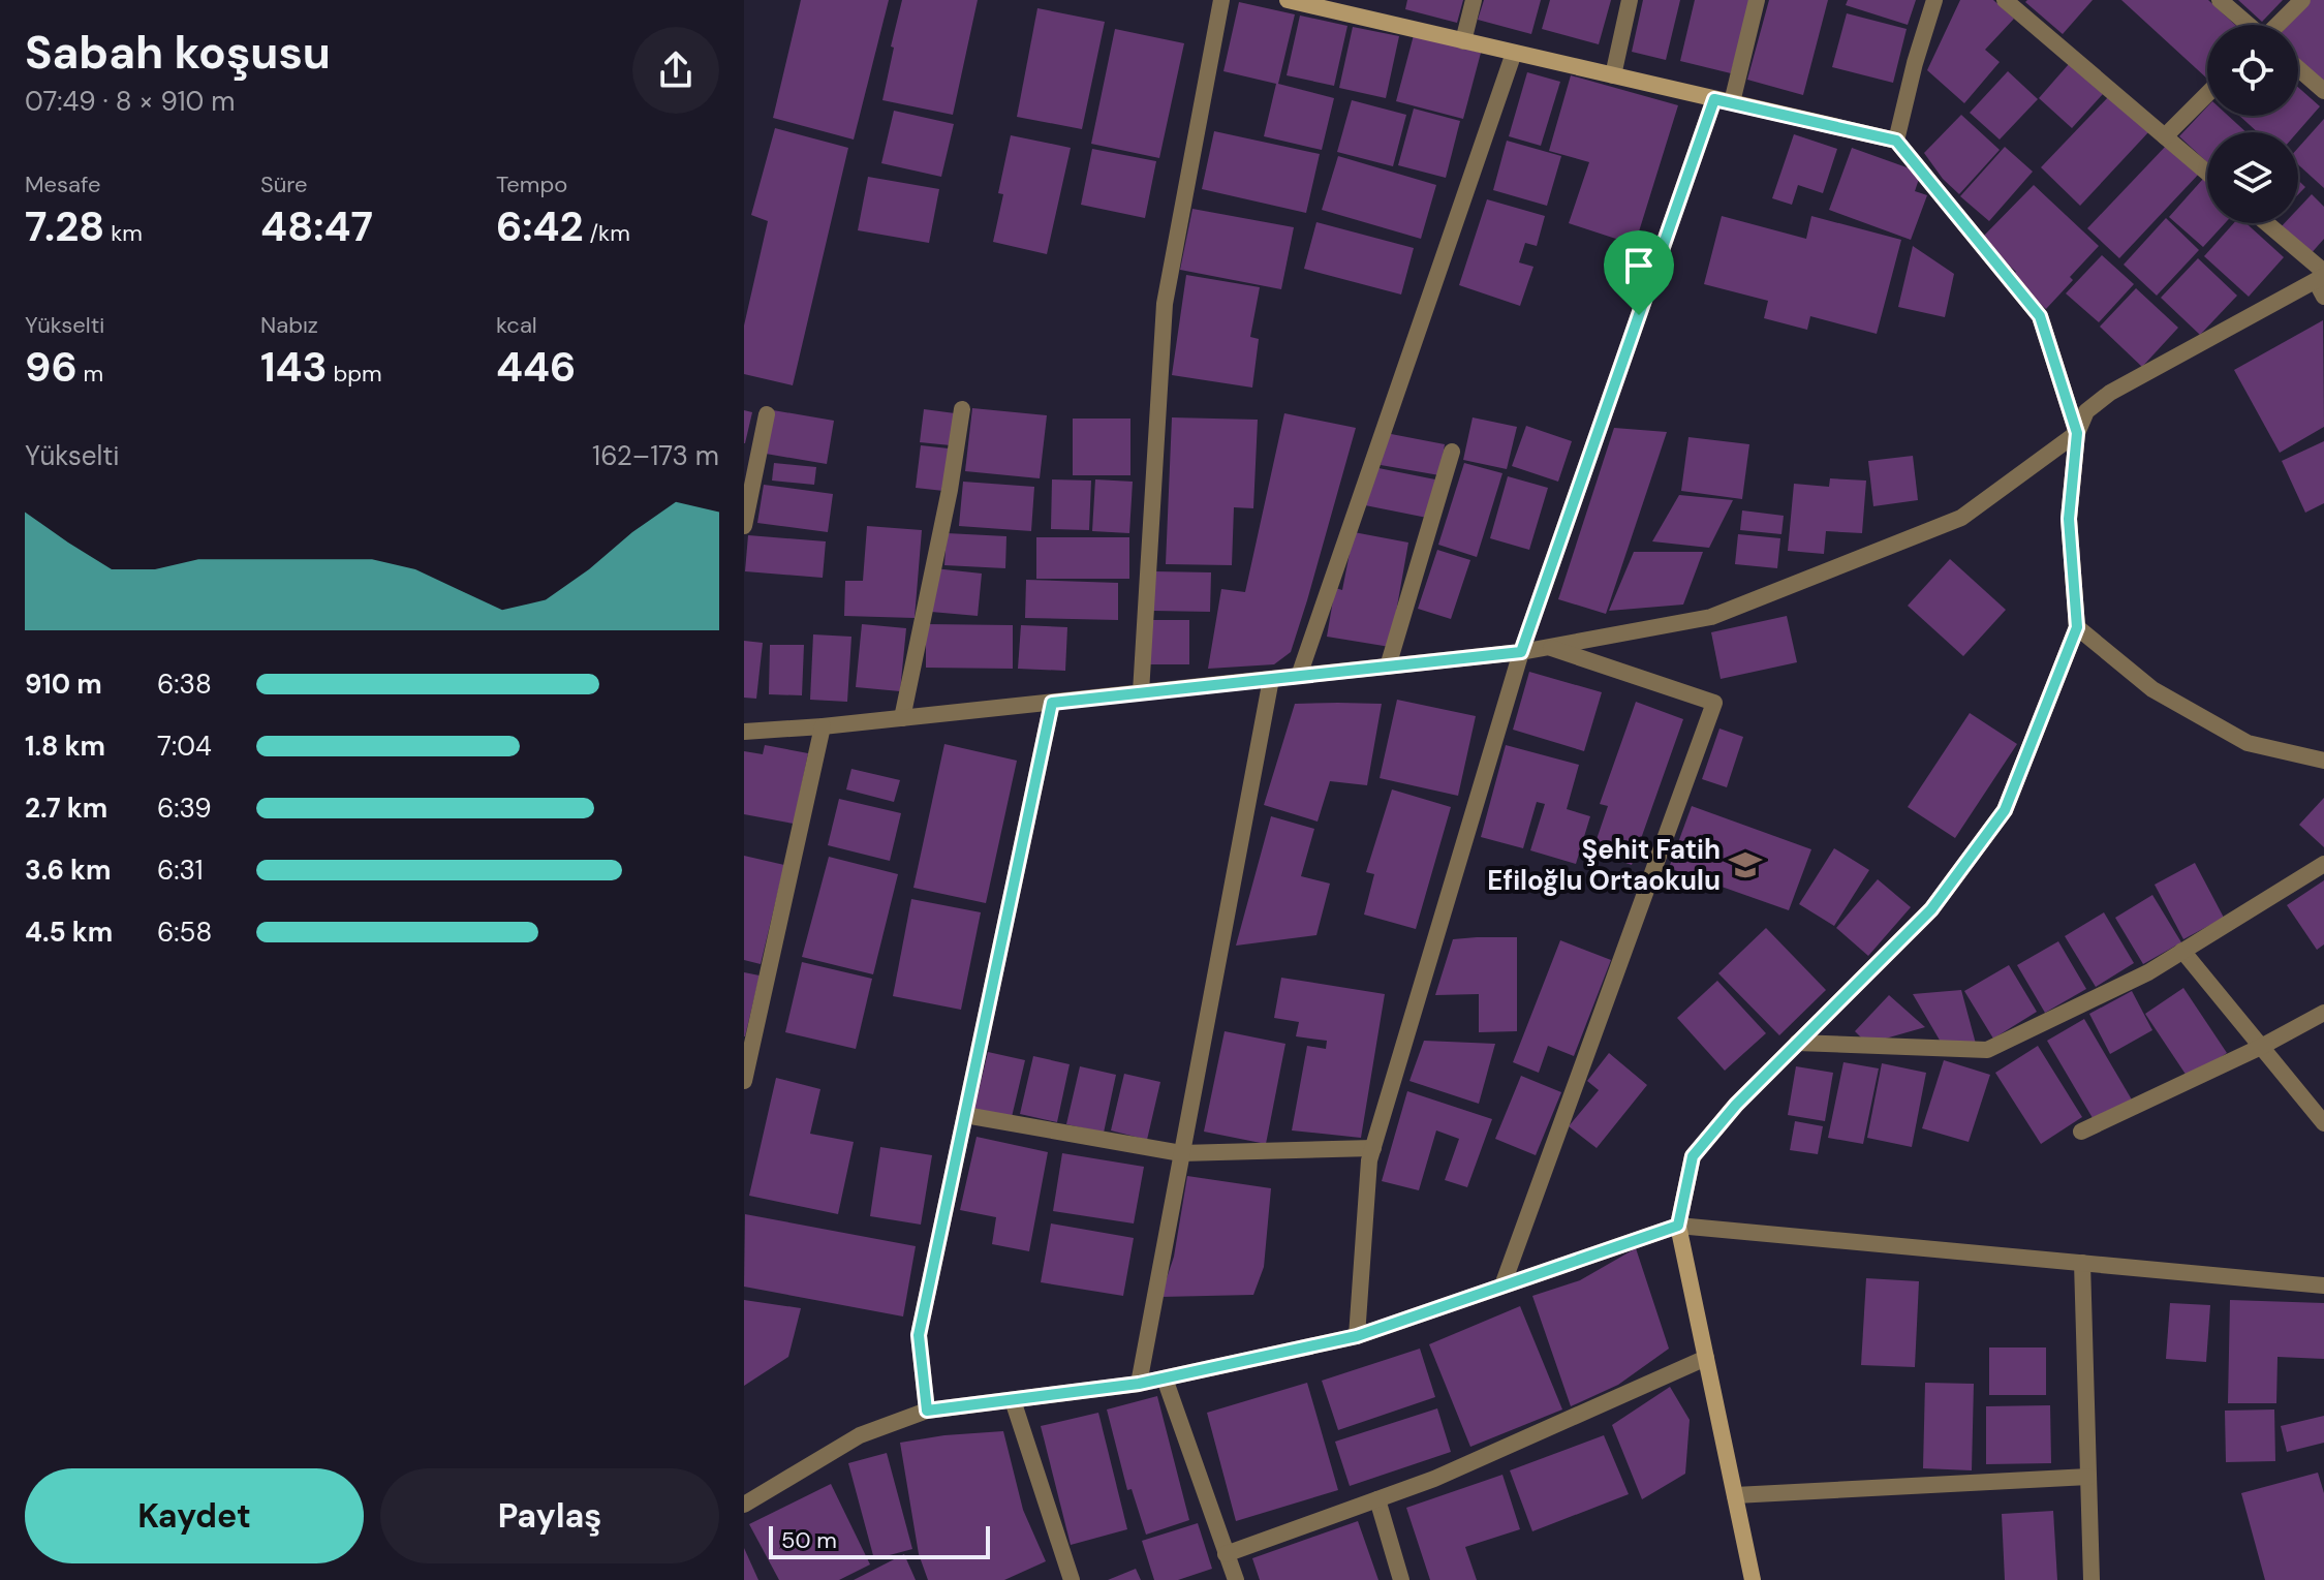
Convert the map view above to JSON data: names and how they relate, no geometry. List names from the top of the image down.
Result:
{
  "places": {
    "school or university": ["Şehit Fatih Efiloğlu Ortaokulu"]
  },
  "scale_bar": "50 m",
  "page": {
    "heading": ["Sabah koşusu", "07:49 · 8 × 910 m"],
    "stats": [
      ["Mesafe", "7.28 km"],
      ["Süre", "48:47"],
      ["Tempo", "6:42 /km"],
      ["Yükselti", "96 m"],
      ["Nabız", "143 bpm"],
      ["kcal", "446"]
    ],
    "chart": ["Yükselti", "162–173 m"],
    "list": [
      {
        "name": "910 m",
        "note": "6:38"
      },
      {
        "name": "1.8 km",
        "note": "7:04"
      },
      {
        "name": "2.7 km",
        "note": "6:39"
      },
      {
        "name": "3.6 km",
        "note": "6:31"
      },
      {
        "name": "4.5 km",
        "note": "6:58"
      }
    ],
    "buttons": ["Kaydet", "Paylaş"],
    "scale": "50 m"
  }
}
